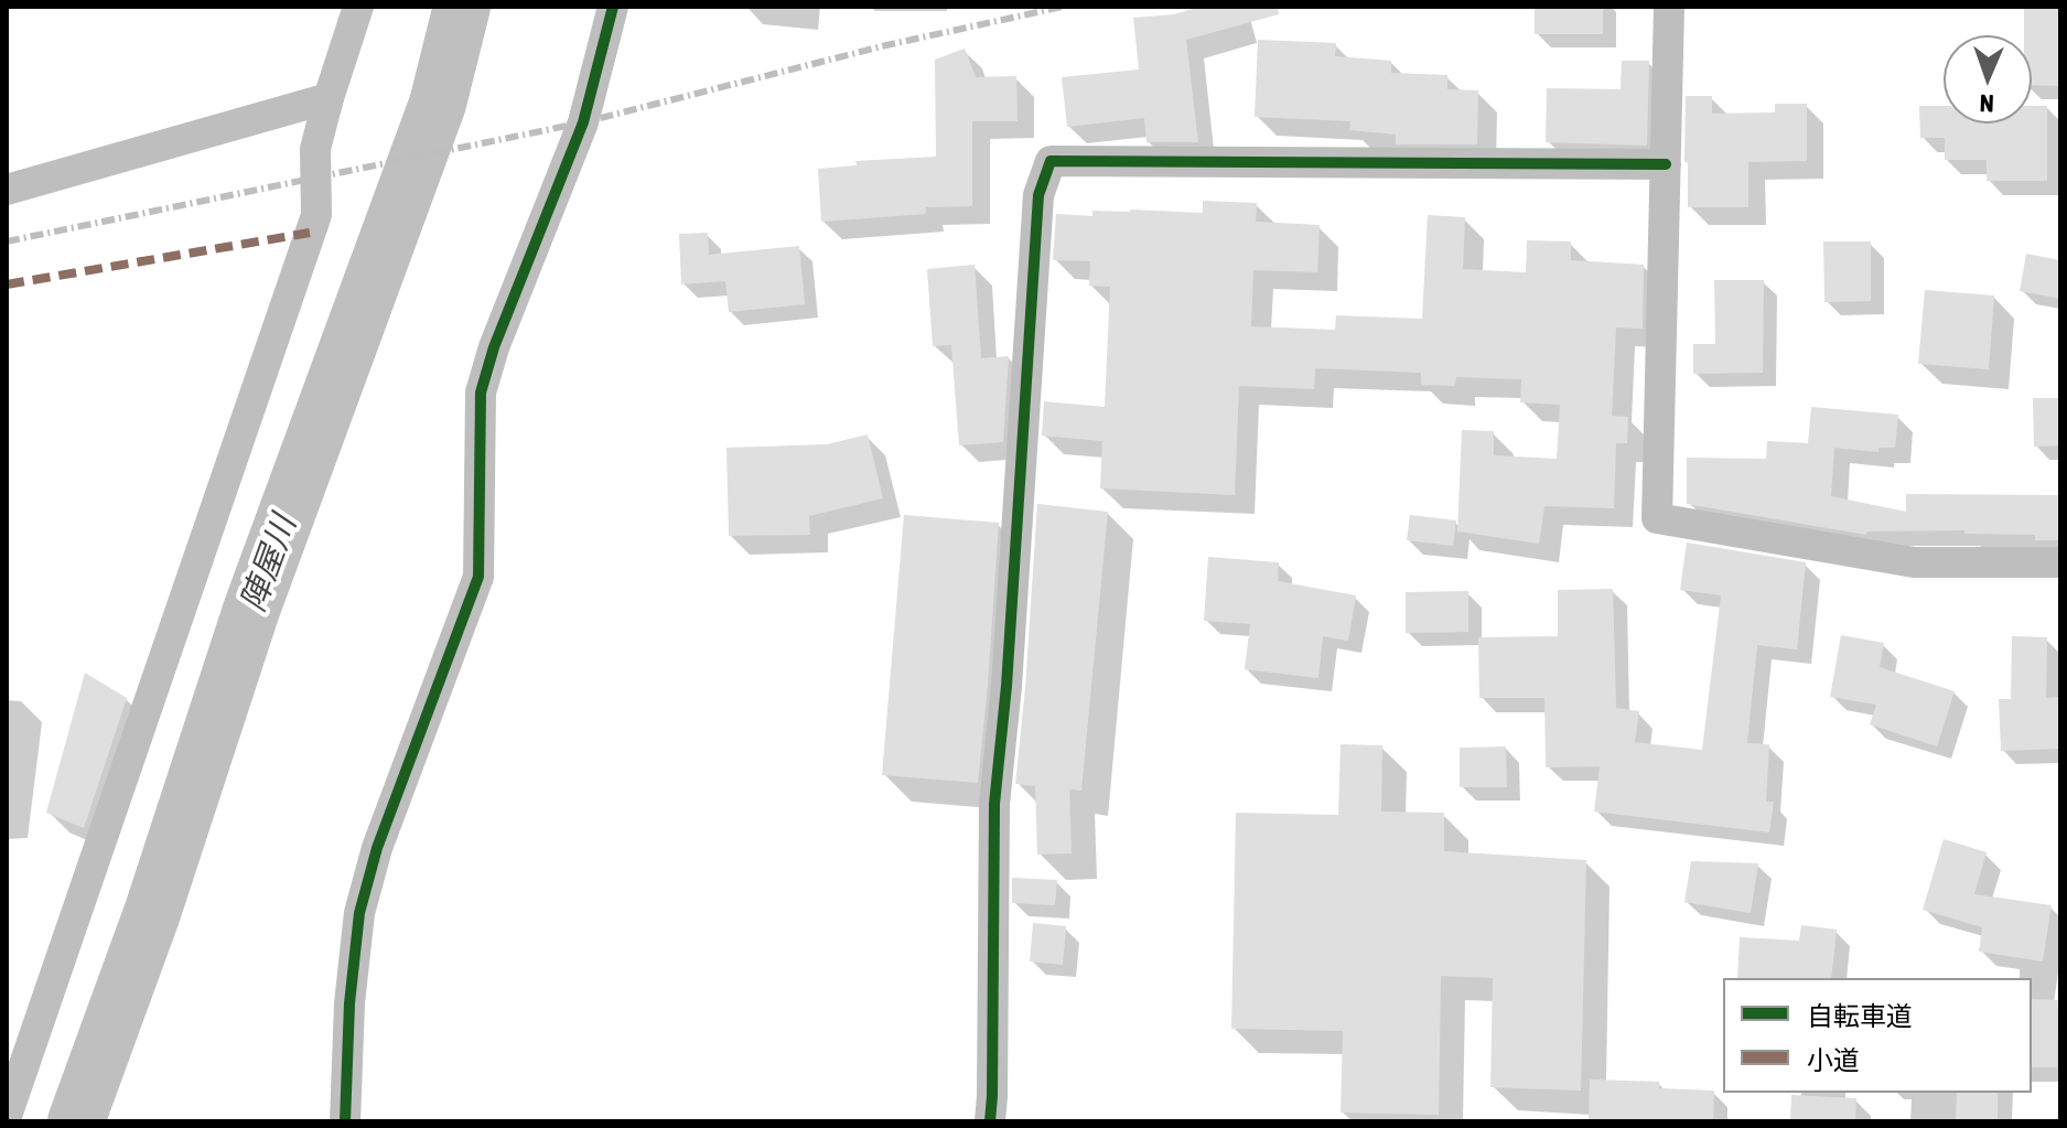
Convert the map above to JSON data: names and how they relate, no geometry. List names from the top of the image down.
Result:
{
  "water": ["陣屋川"],
  "legend": ["自転車道", "小道"],
  "north": "bottom"
}
